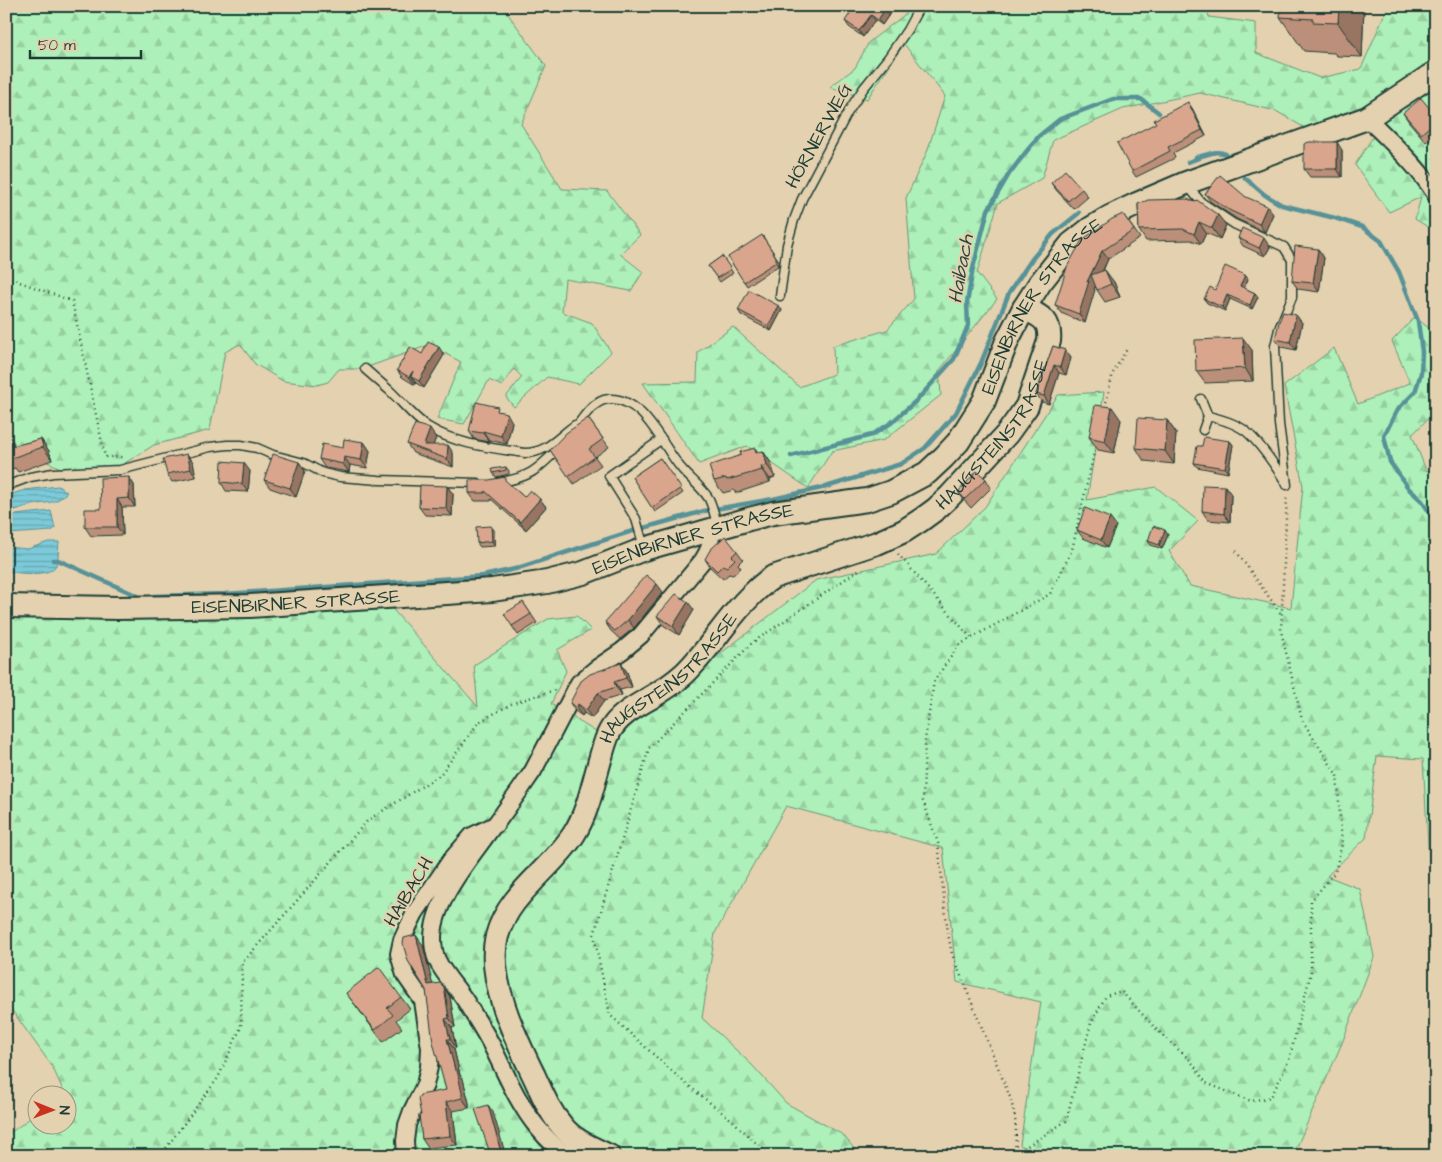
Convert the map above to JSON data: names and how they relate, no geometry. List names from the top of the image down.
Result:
{
  "streets": {
    "main road": ["EISENBIRNER STRASSE", "HAUGSTEINSTRASSE"],
    "street": ["HAIBACH"],
    "lane": ["HÖRNERWEG"]
  },
  "crossings": [
    ["EISENBIRNER STRASSE", "HAUGSTEINSTRASSE"]
  ],
  "water": ["Haibach"],
  "scale_bar": "50 m",
  "north": "right"
}
